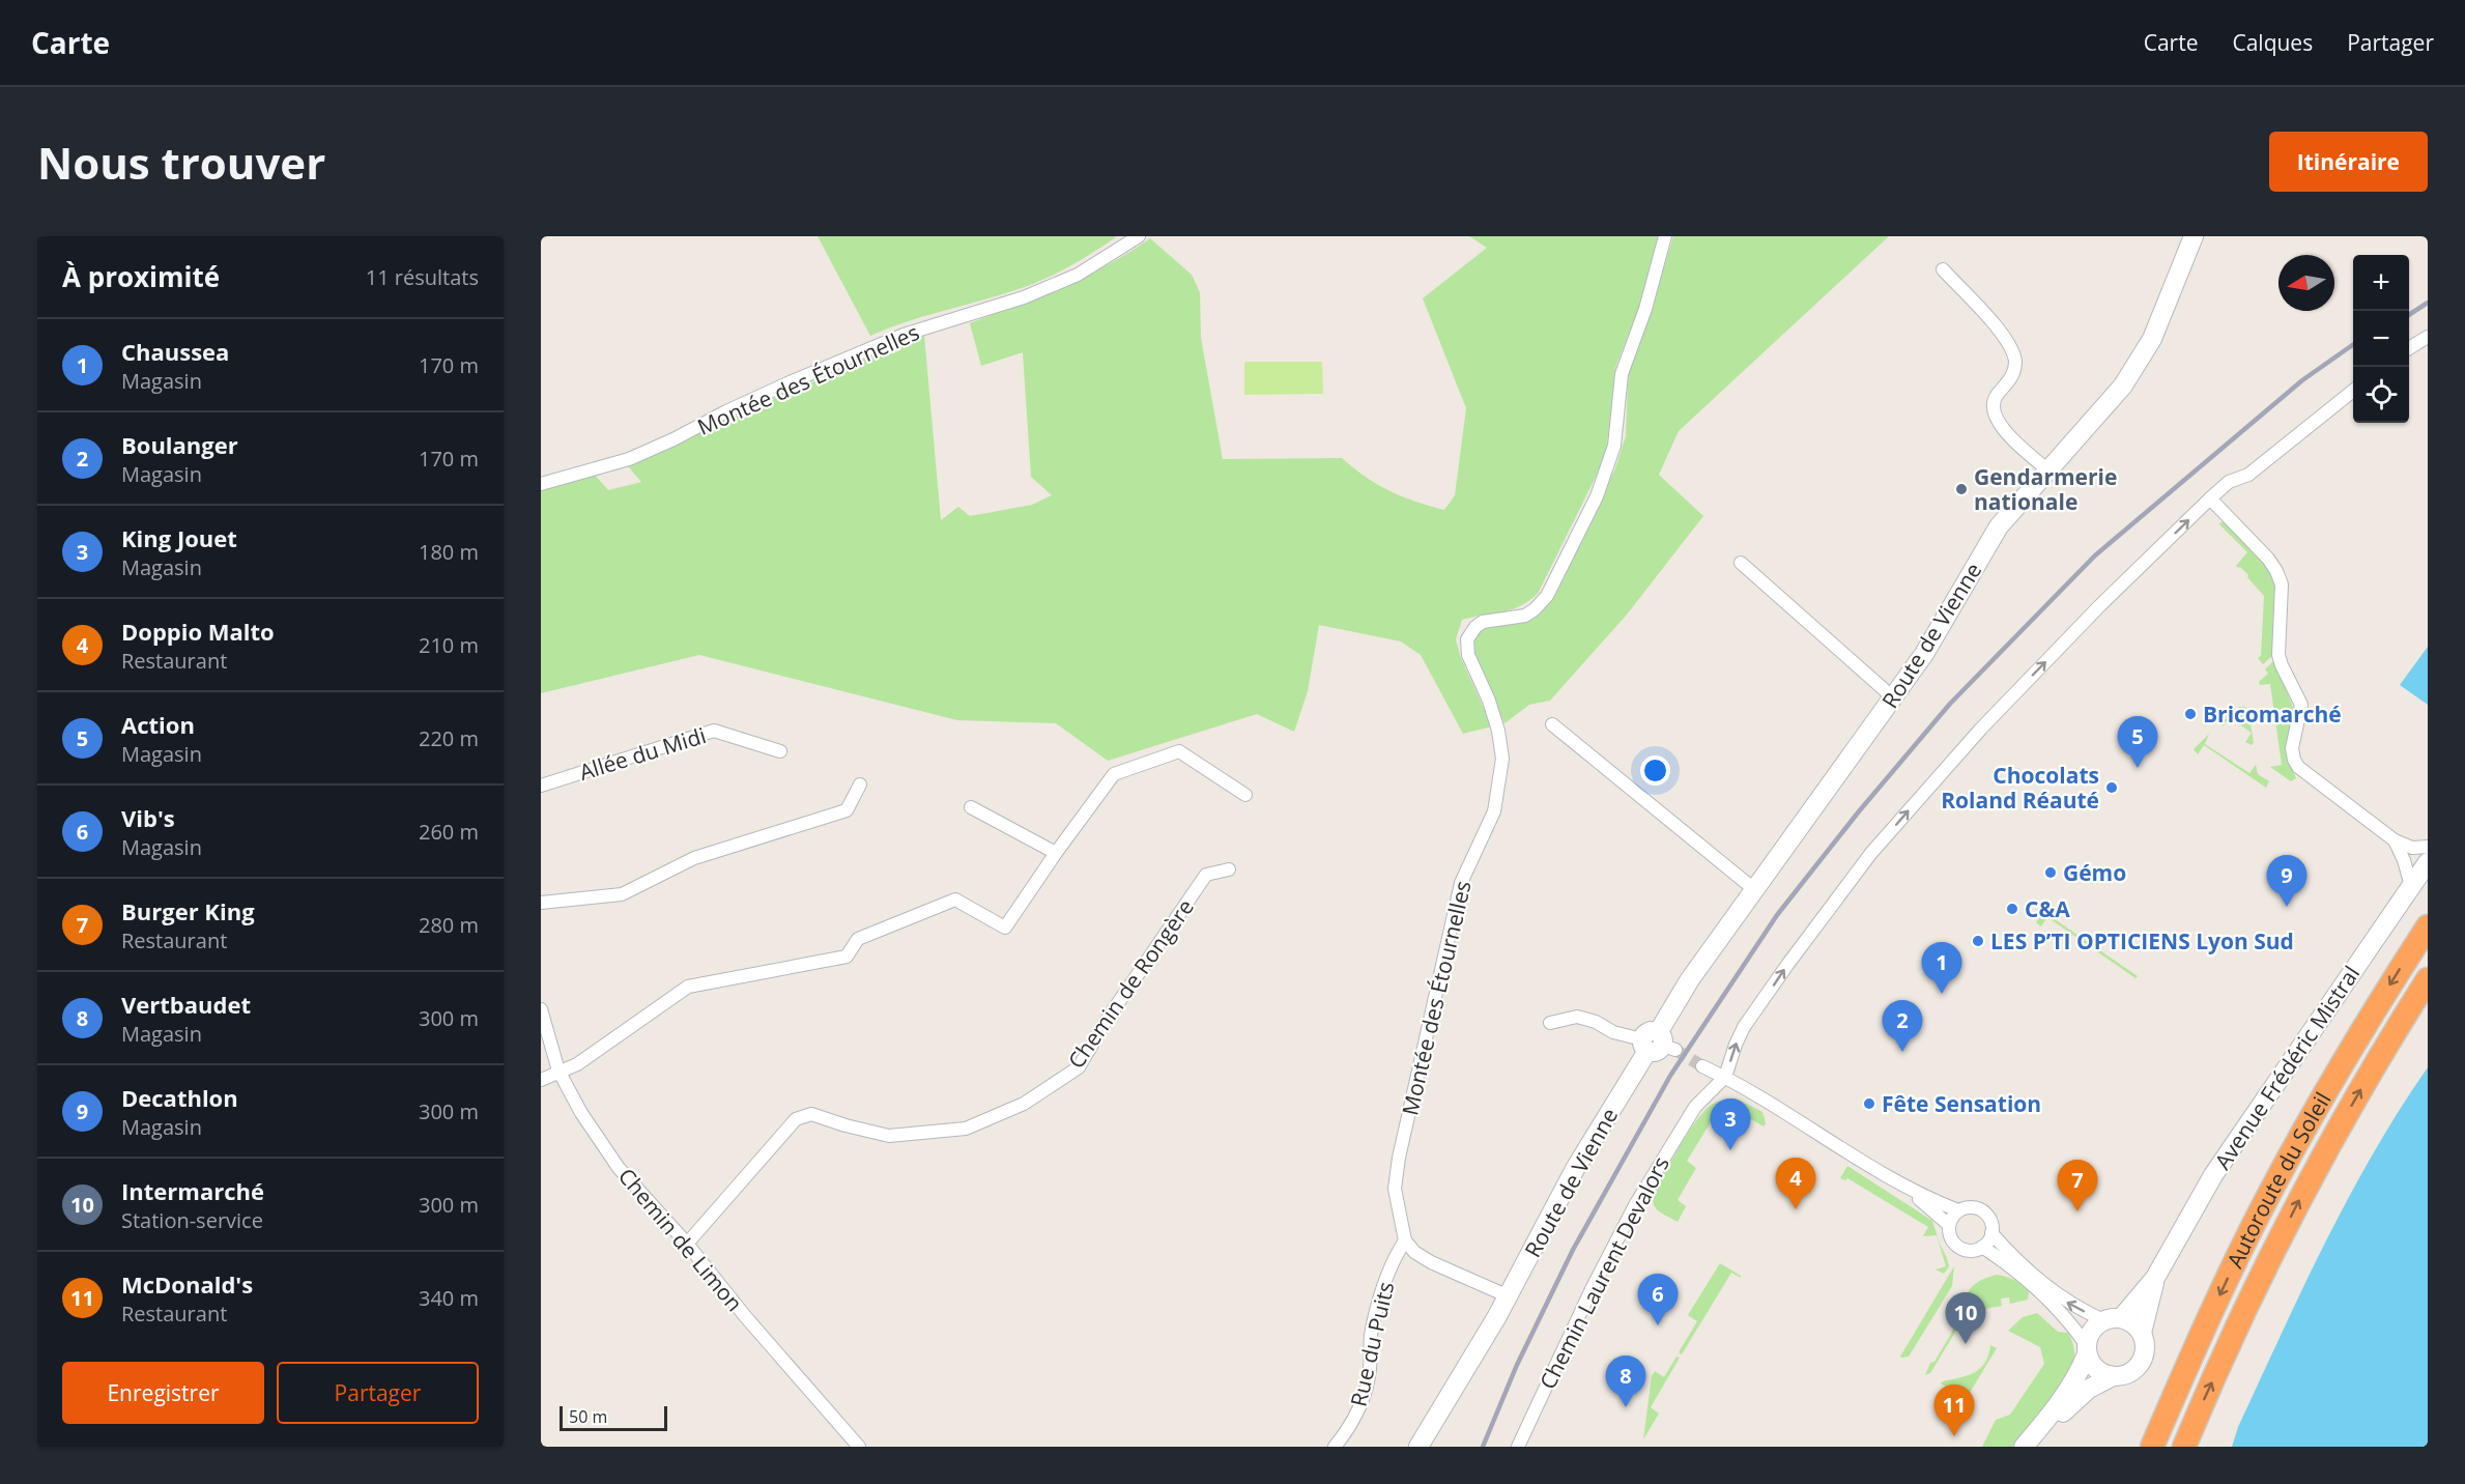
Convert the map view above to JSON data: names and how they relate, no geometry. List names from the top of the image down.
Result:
{
  "streets": {
    "highway": ["Autoroute du Soleil"],
    "street": [
      "Montée des Étournelles",
      "Route de Vienne",
      "Allée du Midi",
      "Chemin de Rongère",
      "Avenue Frédéric Mistral",
      "Chemin de Limon",
      "Chemin Laurent Devalors",
      "Rue du Puits"
    ]
  },
  "crossings": [
    ["Montée des Étournelles", "Rue du Puits"],
    ["Chemin de Rongère", "Chemin de Limon"]
  ],
  "places": [
    "Gendarmerie nationale",
    "Bricomarché",
    "Chocolats Roland Réauté",
    "Gémo",
    "C&A",
    "LES P’TI OPTICIENS Lyon Sud",
    "Fête Sensation"
  ],
  "scale_bar": "50 m",
  "north": "left",
  "page": {
    "header": "Carte",
    "nav": ["Carte", "Calques", "Partager"],
    "buttons": [
      "Itinéraire",
      ["Enregistrer", "Partager"]
    ],
    "title": "Nous trouver",
    "heading": ["À proximité", "11 résultats"],
    "map_buttons": ["+", "−"],
    "list": [
      {
        "mark": "1",
        "name": "Chaussea",
        "note": "Magasin",
        "value": "170 m"
      },
      {
        "mark": "2",
        "name": "Boulanger",
        "note": "Magasin",
        "value": "170 m"
      },
      {
        "mark": "3",
        "name": "King Jouet",
        "note": "Magasin",
        "value": "180 m"
      },
      {
        "mark": "4",
        "name": "Doppio Malto",
        "note": "Restaurant",
        "value": "210 m"
      },
      {
        "mark": "5",
        "name": "Action",
        "note": "Magasin",
        "value": "220 m"
      },
      {
        "mark": "6",
        "name": "Vib's",
        "note": "Magasin",
        "value": "260 m"
      },
      {
        "mark": "7",
        "name": "Burger King",
        "note": "Restaurant",
        "value": "280 m"
      },
      {
        "mark": "8",
        "name": "Vertbaudet",
        "note": "Magasin",
        "value": "300 m"
      },
      {
        "mark": "9",
        "name": "Decathlon",
        "note": "Magasin",
        "value": "300 m"
      },
      {
        "mark": "10",
        "name": "Intermarché",
        "note": "Station-service",
        "value": "300 m"
      },
      {
        "mark": "11",
        "name": "McDonald's",
        "note": "Restaurant",
        "value": "340 m"
      }
    ],
    "pins": [
      "5",
      "9",
      "1",
      "2",
      "3",
      "4",
      "7",
      "6",
      "10",
      "8",
      "11"
    ],
    "scale": "50 m"
  }
}
